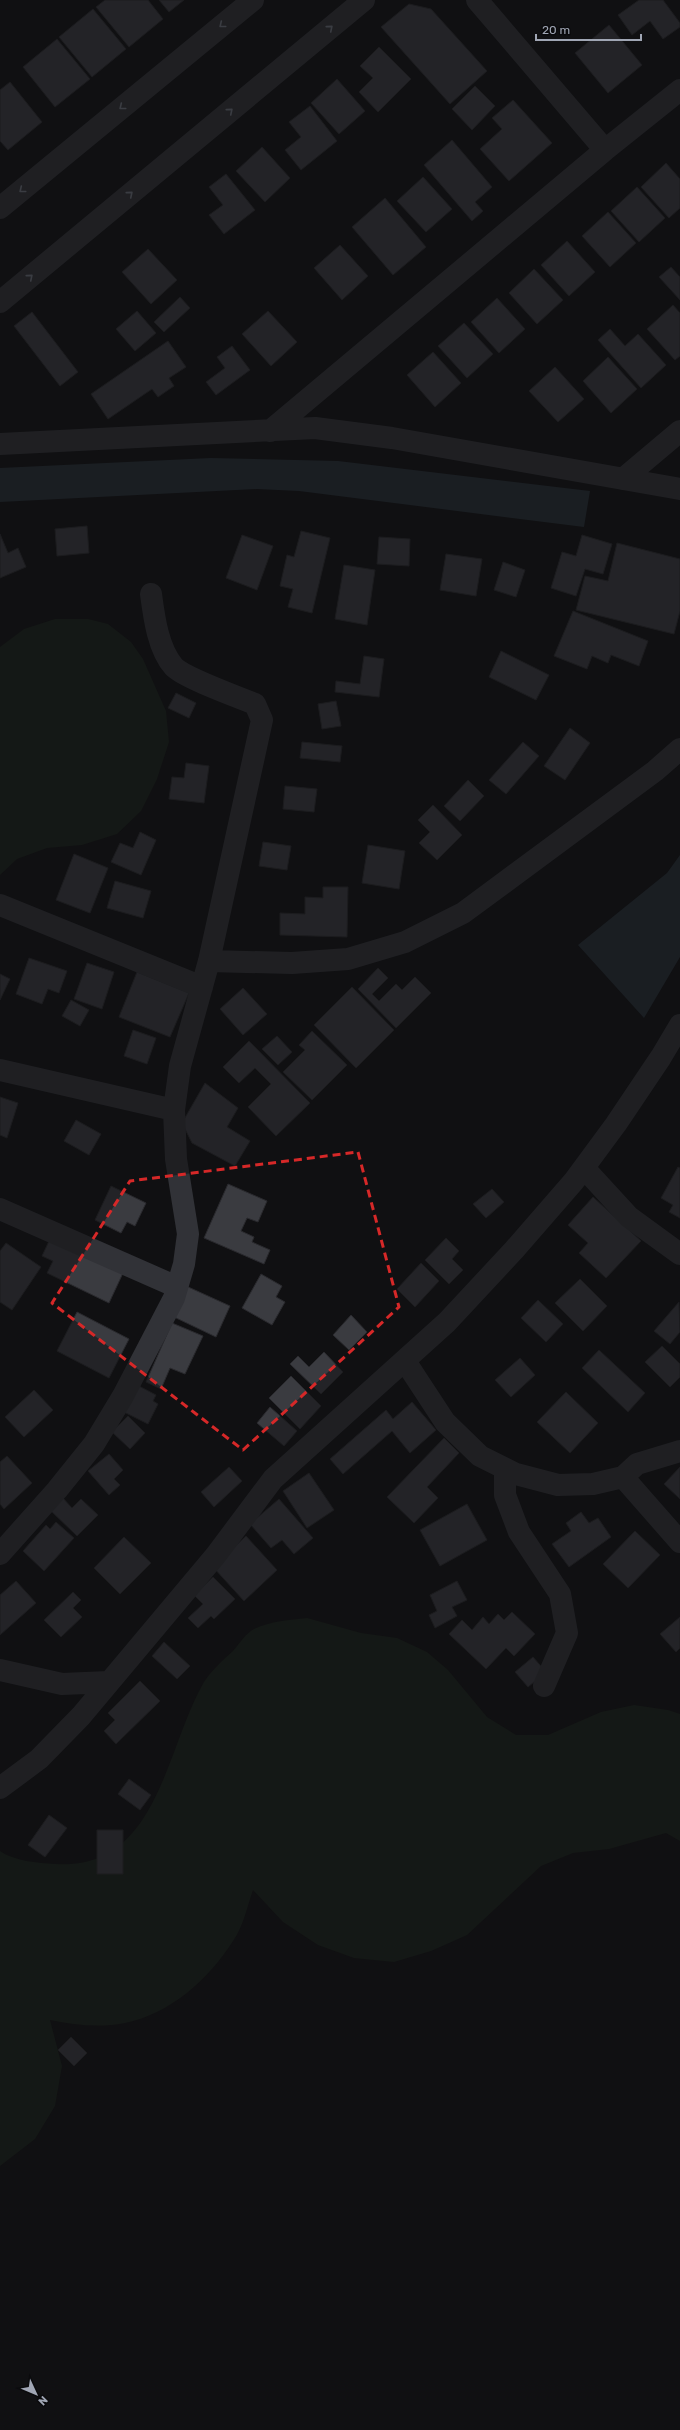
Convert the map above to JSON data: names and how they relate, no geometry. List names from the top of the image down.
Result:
{
  "scale_bar": "20 m",
  "north": "bottom right"
}
